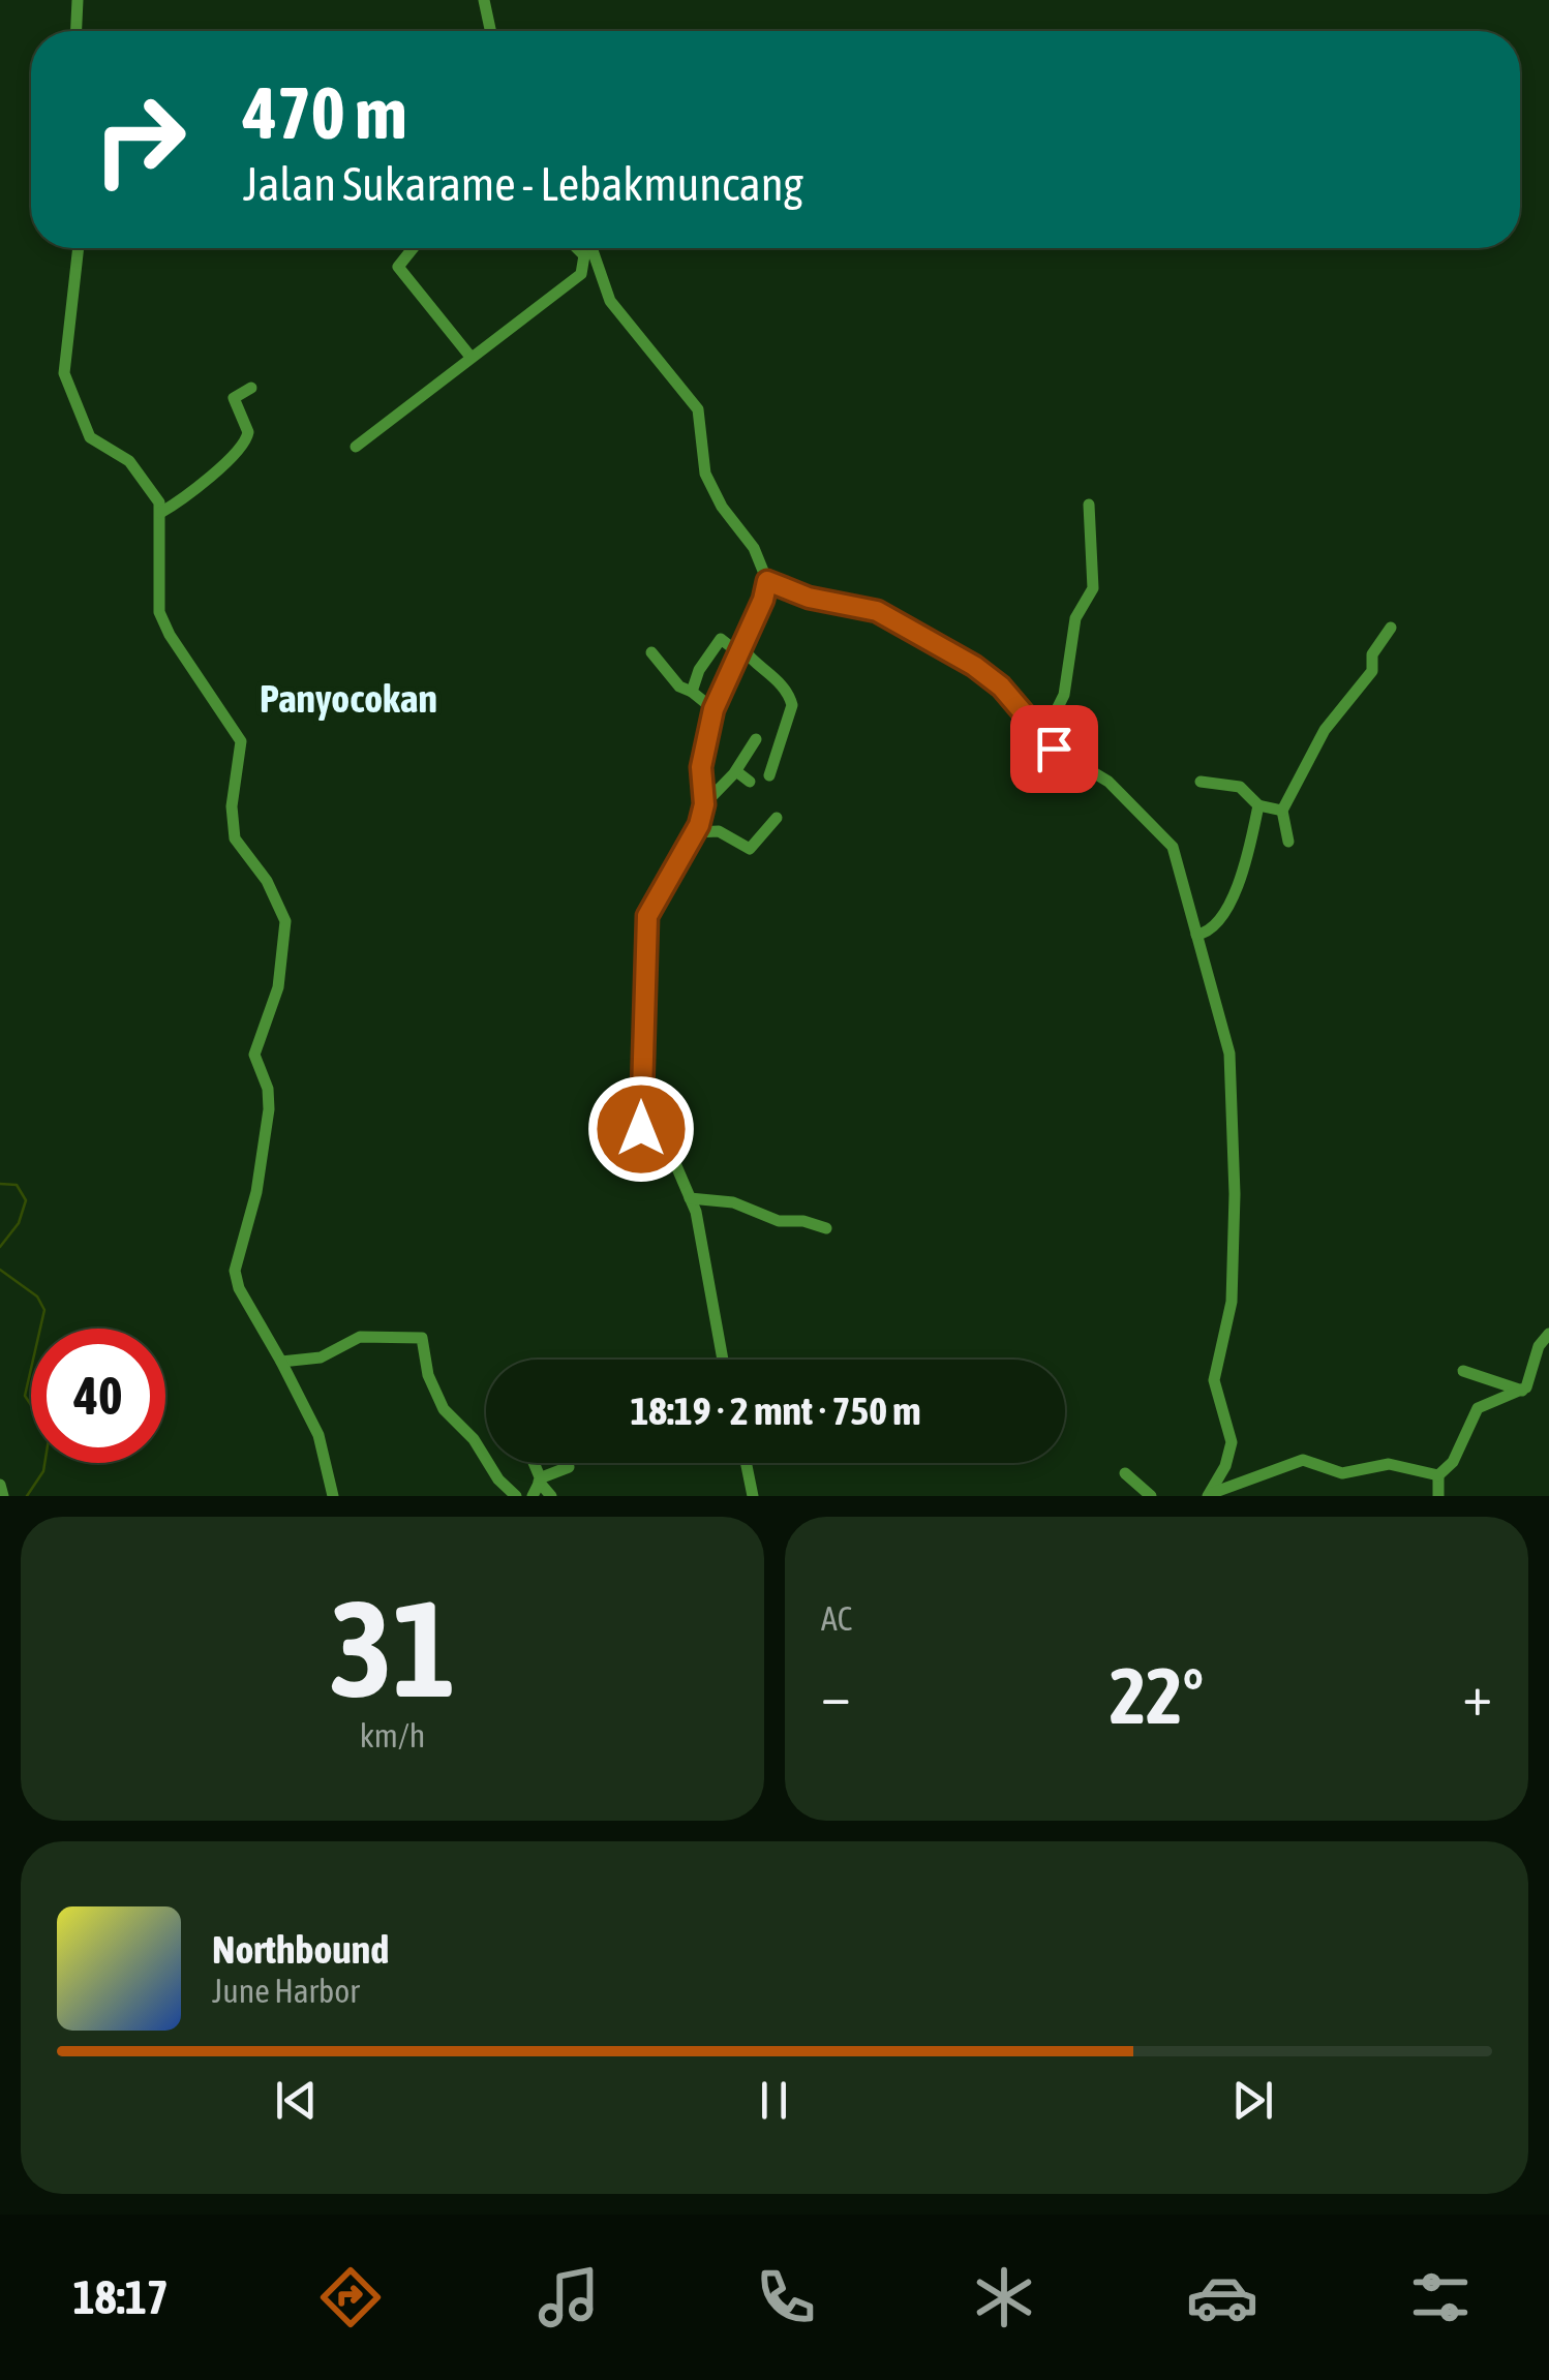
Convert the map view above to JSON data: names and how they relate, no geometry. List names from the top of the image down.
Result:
{
  "districts": ["Panyocokan"],
  "page": {
    "turn": ["470 m", "Jalan Sukarame - Lebakmuncang"],
    "limit": "40",
    "trip": "18:19 · 2 mnt · 750 m",
    "tile": [
      ["31", "km/h"],
      "AC"
    ],
    "heat": ["−", "22°", "+"],
    "song": ["Northbound", "June Harbor"],
    "tabs": "18:17"
  }
}
